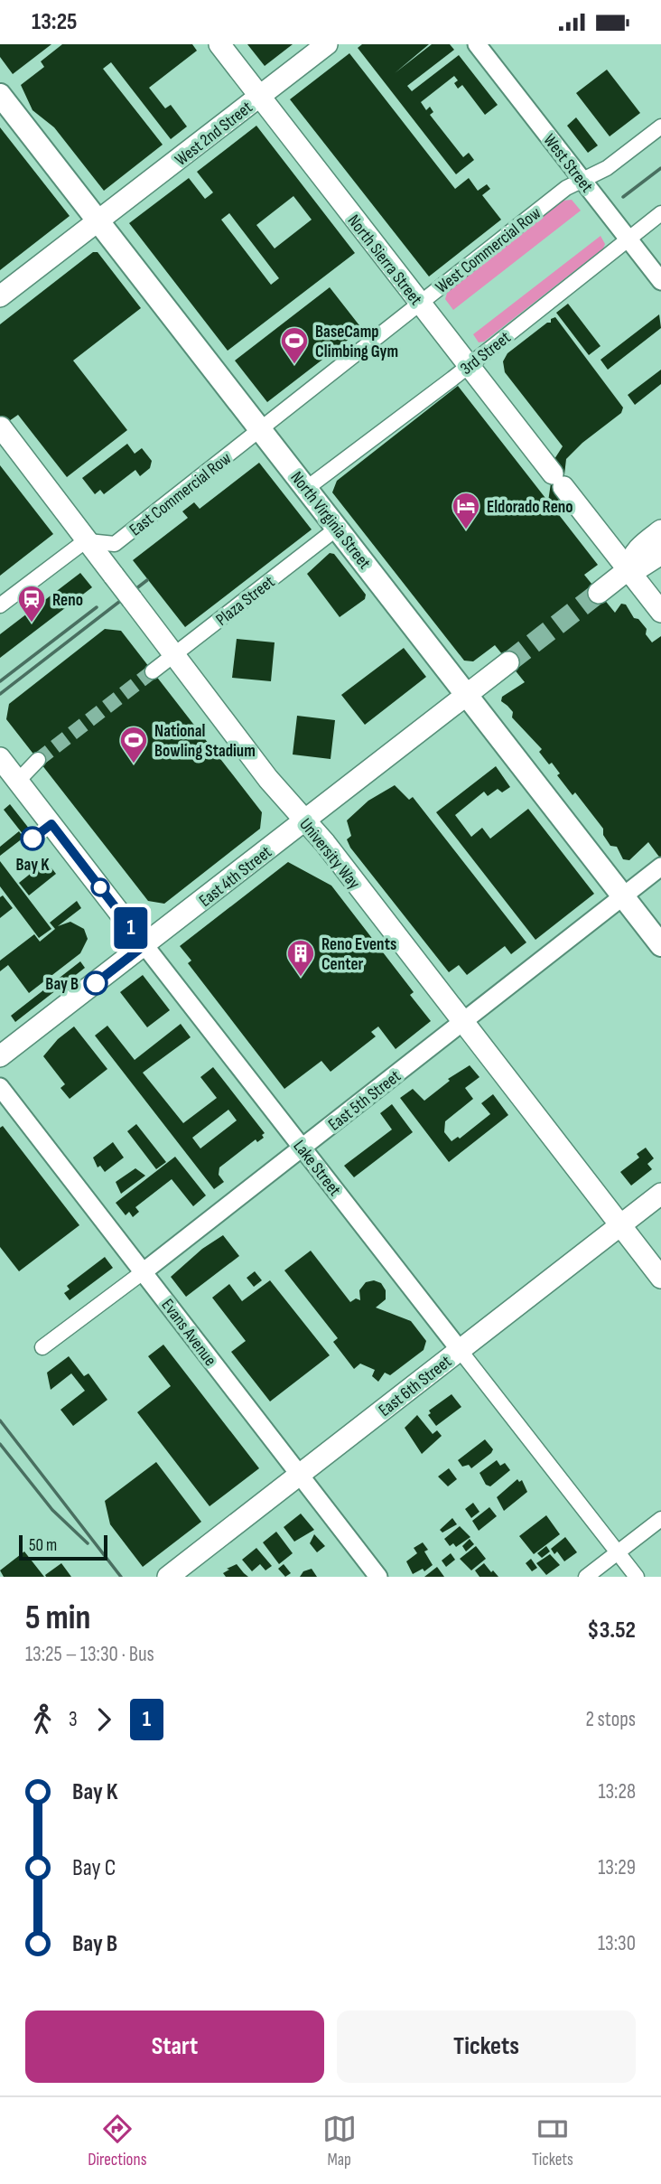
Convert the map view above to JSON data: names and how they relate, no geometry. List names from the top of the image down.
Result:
{
  "streets": {
    "main road": [
      "West 2nd Street",
      "North Sierra Street",
      "North Virginia Street",
      "University Way",
      "East 4th Street",
      "Lake Street",
      "East 6th Street"
    ],
    "street": [
      "West Street",
      "West Commercial Row",
      "3rd Street",
      "East Commercial Row",
      "Plaza Street",
      "East 5th Street",
      "Evans Avenue"
    ]
  },
  "crossings": [
    ["West 2nd Street", "North Sierra Street"],
    ["West 2nd Street", "North Virginia Street"],
    ["West Street", "West Commercial Row"],
    ["West Street", "3rd Street"],
    ["West Commercial Row", "North Sierra Street"],
    ["West Commercial Row", "East Commercial Row"],
    ["West Commercial Row", "North Virginia Street"],
    ["North Sierra Street", "3rd Street"],
    ["3rd Street", "North Virginia Street"],
    ["East Commercial Row", "North Virginia Street"],
    ["East Commercial Row", "University Way"],
    ["North Virginia Street", "Plaza Street"],
    ["North Virginia Street", "East 4th Street"],
    ["North Virginia Street", "East 5th Street"],
    ["Plaza Street", "University Way"],
    ["University Way", "East 4th Street"],
    ["University Way", "East 5th Street"],
    ["University Way", "East 6th Street"],
    ["East 4th Street", "Lake Street"],
    ["East 5th Street", "Lake Street"],
    ["East 5th Street", "Evans Avenue"],
    ["Lake Street", "East 6th Street"],
    ["Evans Avenue", "East 6th Street"]
  ],
  "places": {
    "sports": ["BaseCamp Climbing Gym", "National Bowling Stadium"],
    "hotel": ["Eldorado Reno"],
    "station": ["Reno"],
    "other": ["Bay K", "Bay B"],
    "building": ["Reno Events Center"]
  },
  "lines": ["bus line 1"],
  "scale_bar": "50 m",
  "page": {
    "status": "13:25",
    "on_map": "1",
    "scale": "50 m",
    "heading": ["5 min", "13:25 – 13:30 · Bus", "$3.52"],
    "legs": ["3", "1", "2 stops"],
    "list": [
      {
        "name": "Bay K",
        "value": "13:28"
      },
      {
        "name": "Bay C",
        "value": "13:29"
      },
      {
        "name": "Bay B",
        "value": "13:30"
      }
    ],
    "buttons": ["Start", "Tickets"],
    "tabs": ["Directions", "Map", "Tickets"]
  }
}
